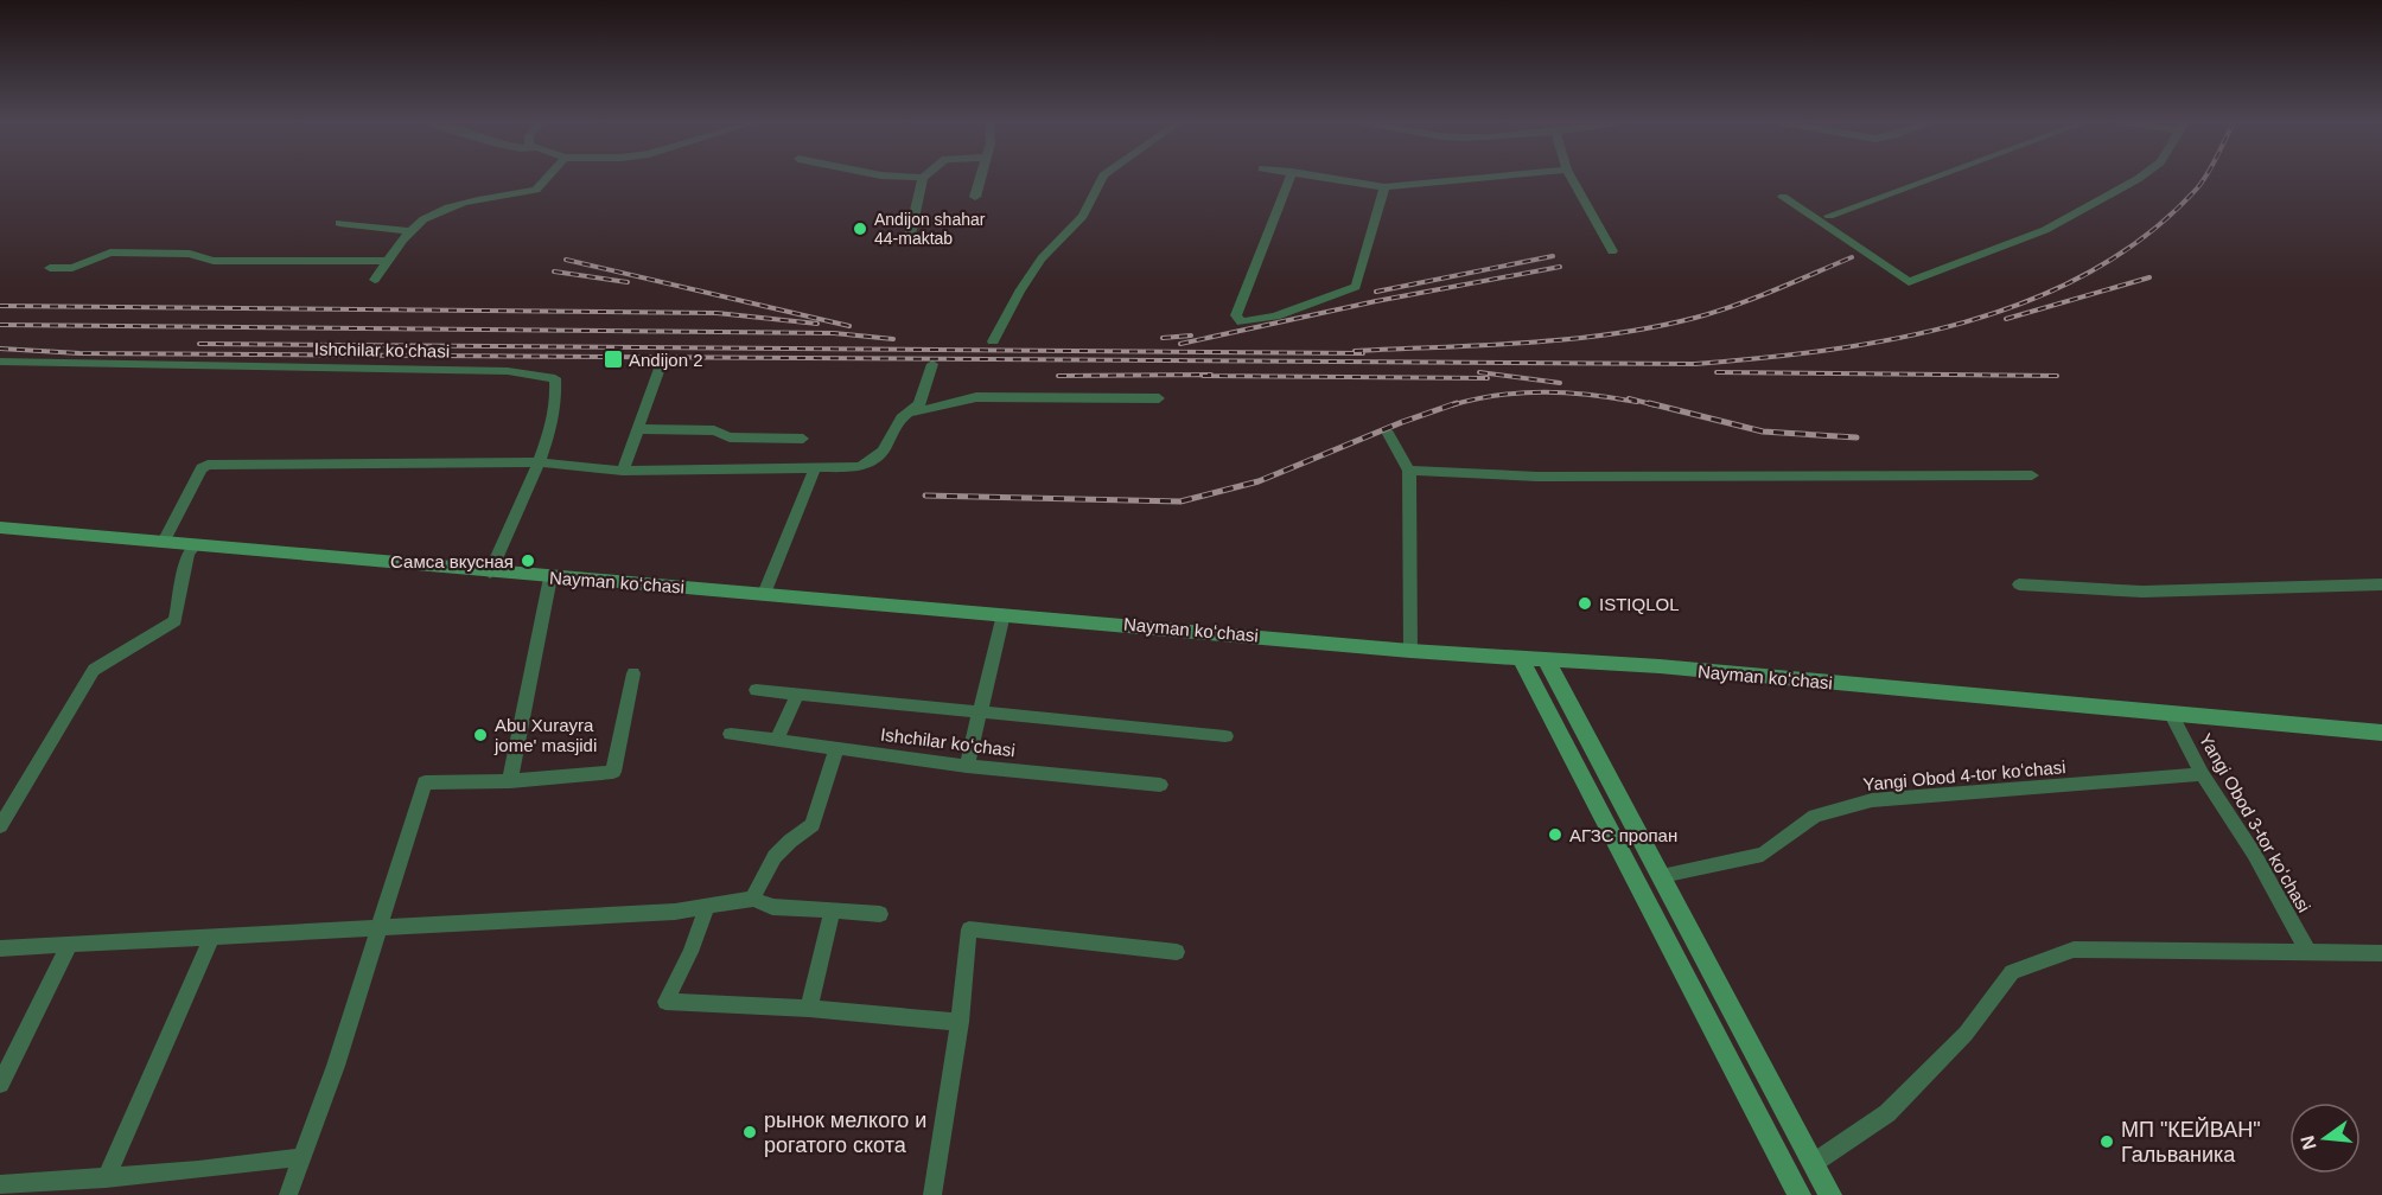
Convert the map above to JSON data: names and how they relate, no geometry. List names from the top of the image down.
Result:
{
  "streets": {
    "main road": ["Nayman koʻchasi"],
    "street": ["Ishchilar koʻchasi", "Yangi Obod 4-tor koʻchasi", "Yangi Obod 3-tor koʻchasi"]
  },
  "crossings": [
    ["Ishchilar koʻchasi", "Nayman koʻchasi"],
    ["Nayman koʻchasi", "Yangi Obod 3-tor koʻchasi"],
    ["Yangi Obod 4-tor koʻchasi", "Yangi Obod 3-tor koʻchasi"]
  ],
  "places": {
    "other": [
      "Andijon shahar 44-maktab",
      "Самса вкусная",
      "ISTIQLOL",
      "Abu Xurayra jome' masjidi",
      "АГЗС пропан",
      "рынок мелкого и рогатого скота",
      "МП \"КЕЙВАН\" Гальваника"
    ],
    "transit": ["Andijon 2"]
  },
  "north": "left"
}
